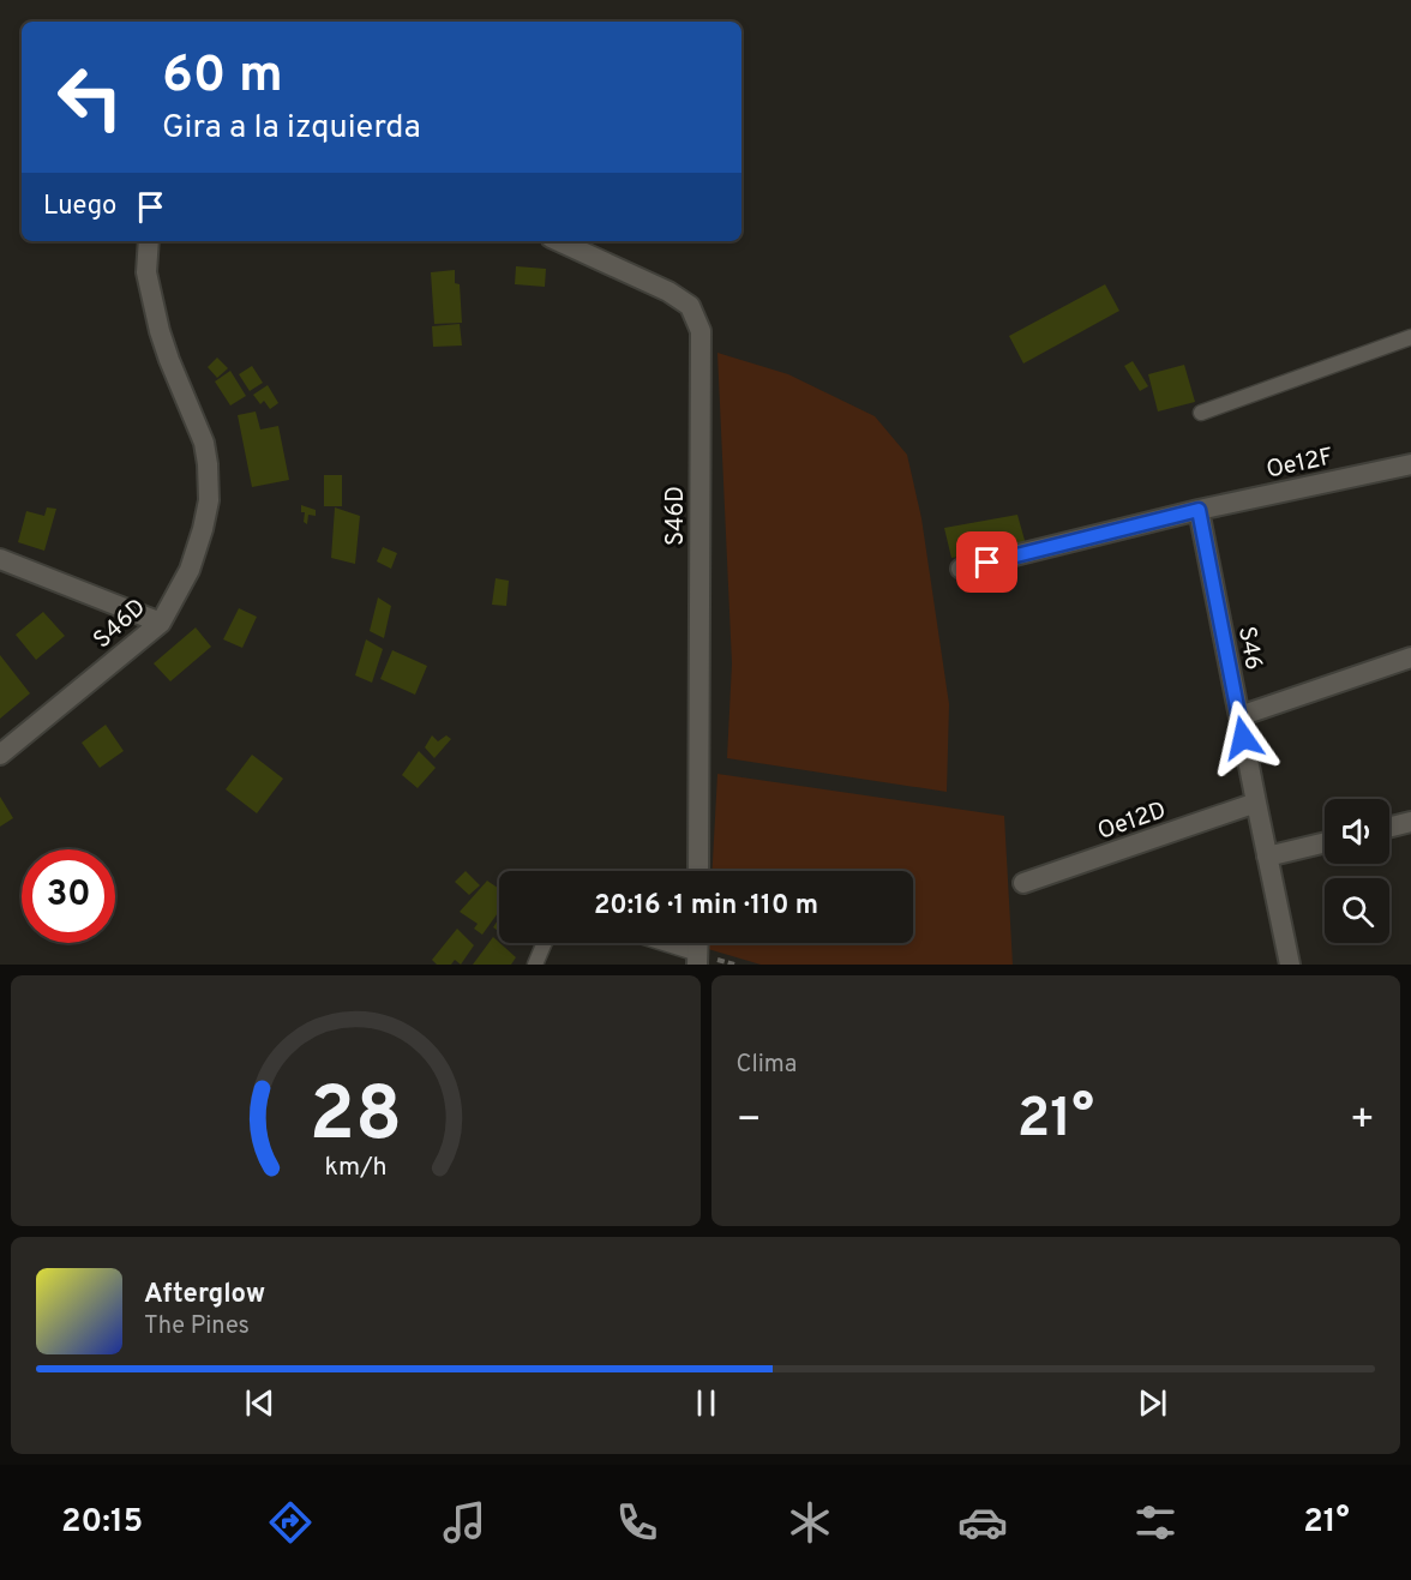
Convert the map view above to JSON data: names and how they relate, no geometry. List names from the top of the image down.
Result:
{
  "streets": {
    "street": [
      "Oe12F",
      "S46D",
      "S46",
      "Oe12D"
    ]
  },
  "crossings": [
    ["Oe12F", "S46"],
    ["S46", "Oe12D"]
  ],
  "page": {
    "turn": ["60 m", "Gira a la izquierda"],
    "then": "Luego",
    "limit": "30",
    "trip": "20:16 · 1 min · 110 m",
    "tile": "Clima",
    "heat": ["−", "21°", "+"],
    "song": ["Afterglow", "The Pines"],
    "tabs": ["20:15", "21°"],
    "gauge": ["28", "km/h"]
  }
}
